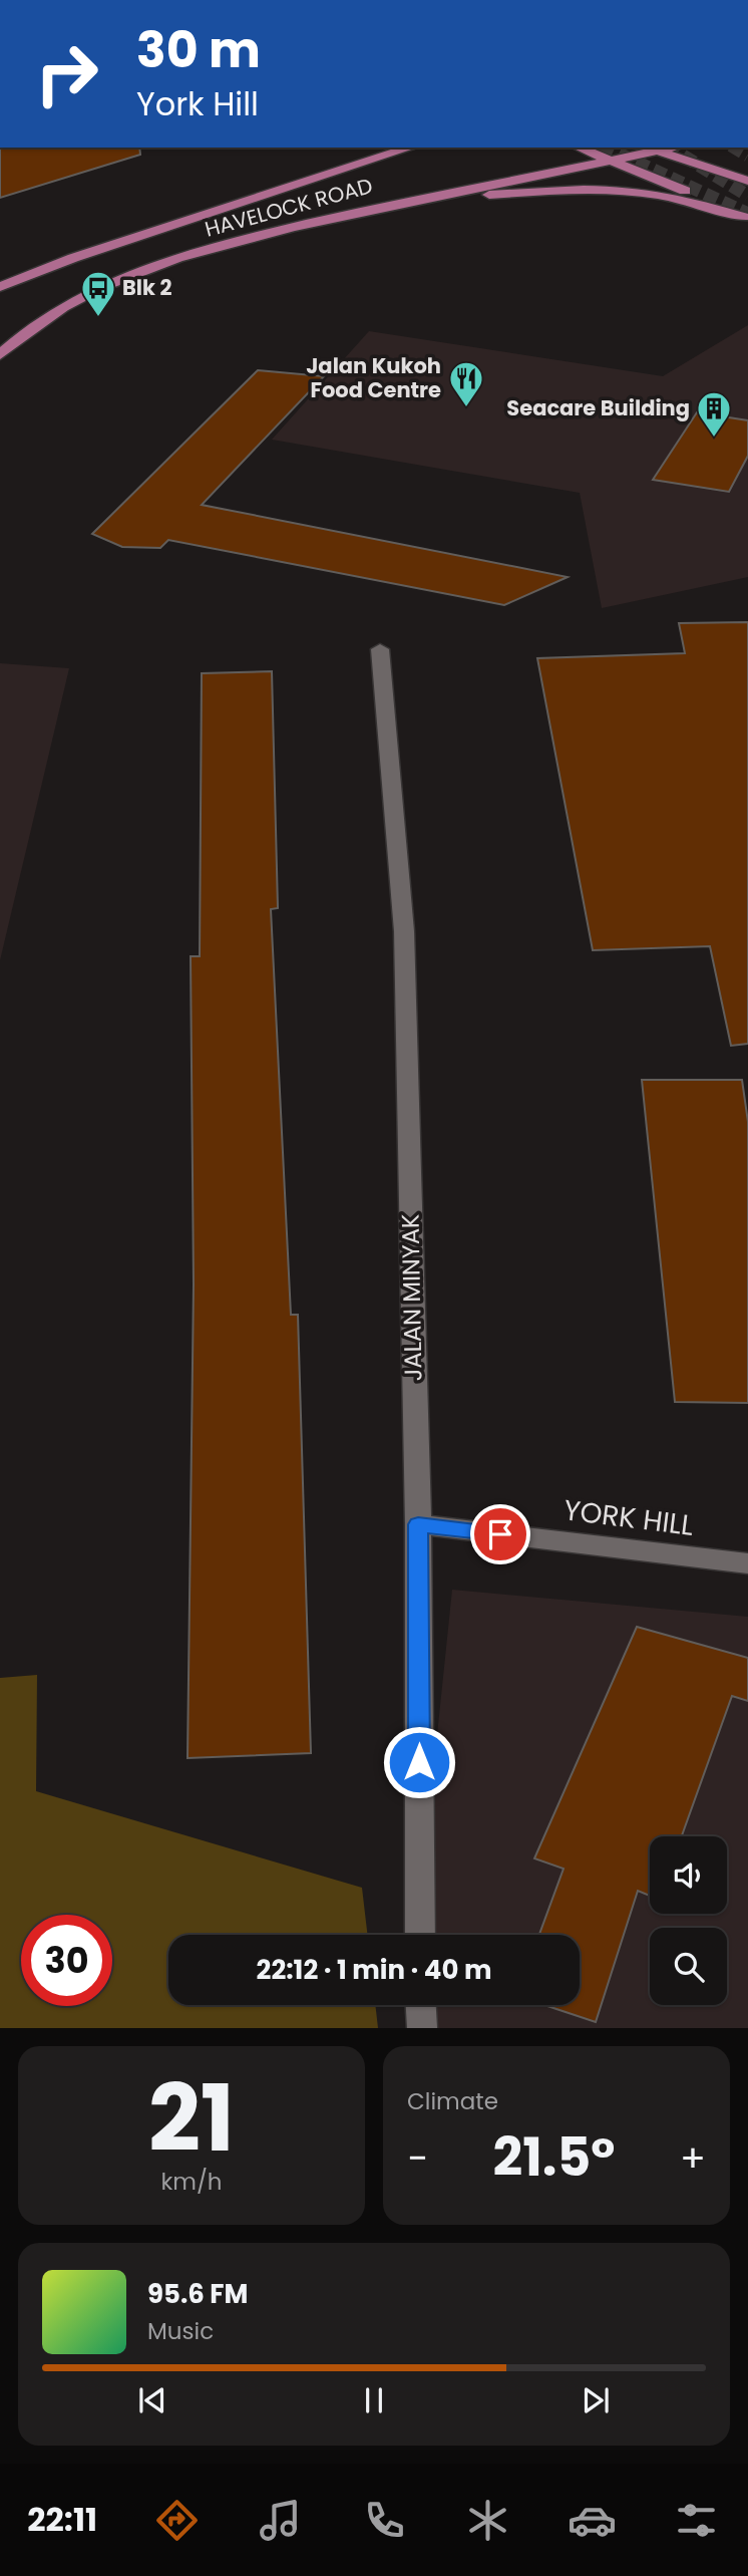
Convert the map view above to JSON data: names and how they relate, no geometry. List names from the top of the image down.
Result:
{
  "streets": {
    "main road": ["HAVELOCK ROAD"],
    "street": ["JALAN MINYAK", "YORK HILL"]
  },
  "crossings": [
    ["JALAN MINYAK", "YORK HILL"]
  ],
  "places": {
    "bus stop": ["Blk 2"],
    "restaurant": ["Jalan Kukoh Food Centre"],
    "building": ["Seacare Building"]
  },
  "page": {
    "turn": ["30 m", "York Hill"],
    "limit": "30",
    "trip": "22:12 · 1 min · 40 m",
    "tile": [
      ["21", "km/h"],
      "Climate"
    ],
    "heat": ["−", "21.5°", "+"],
    "song": ["95.6 FM", "Music"],
    "tabs": "22:11"
  }
}
